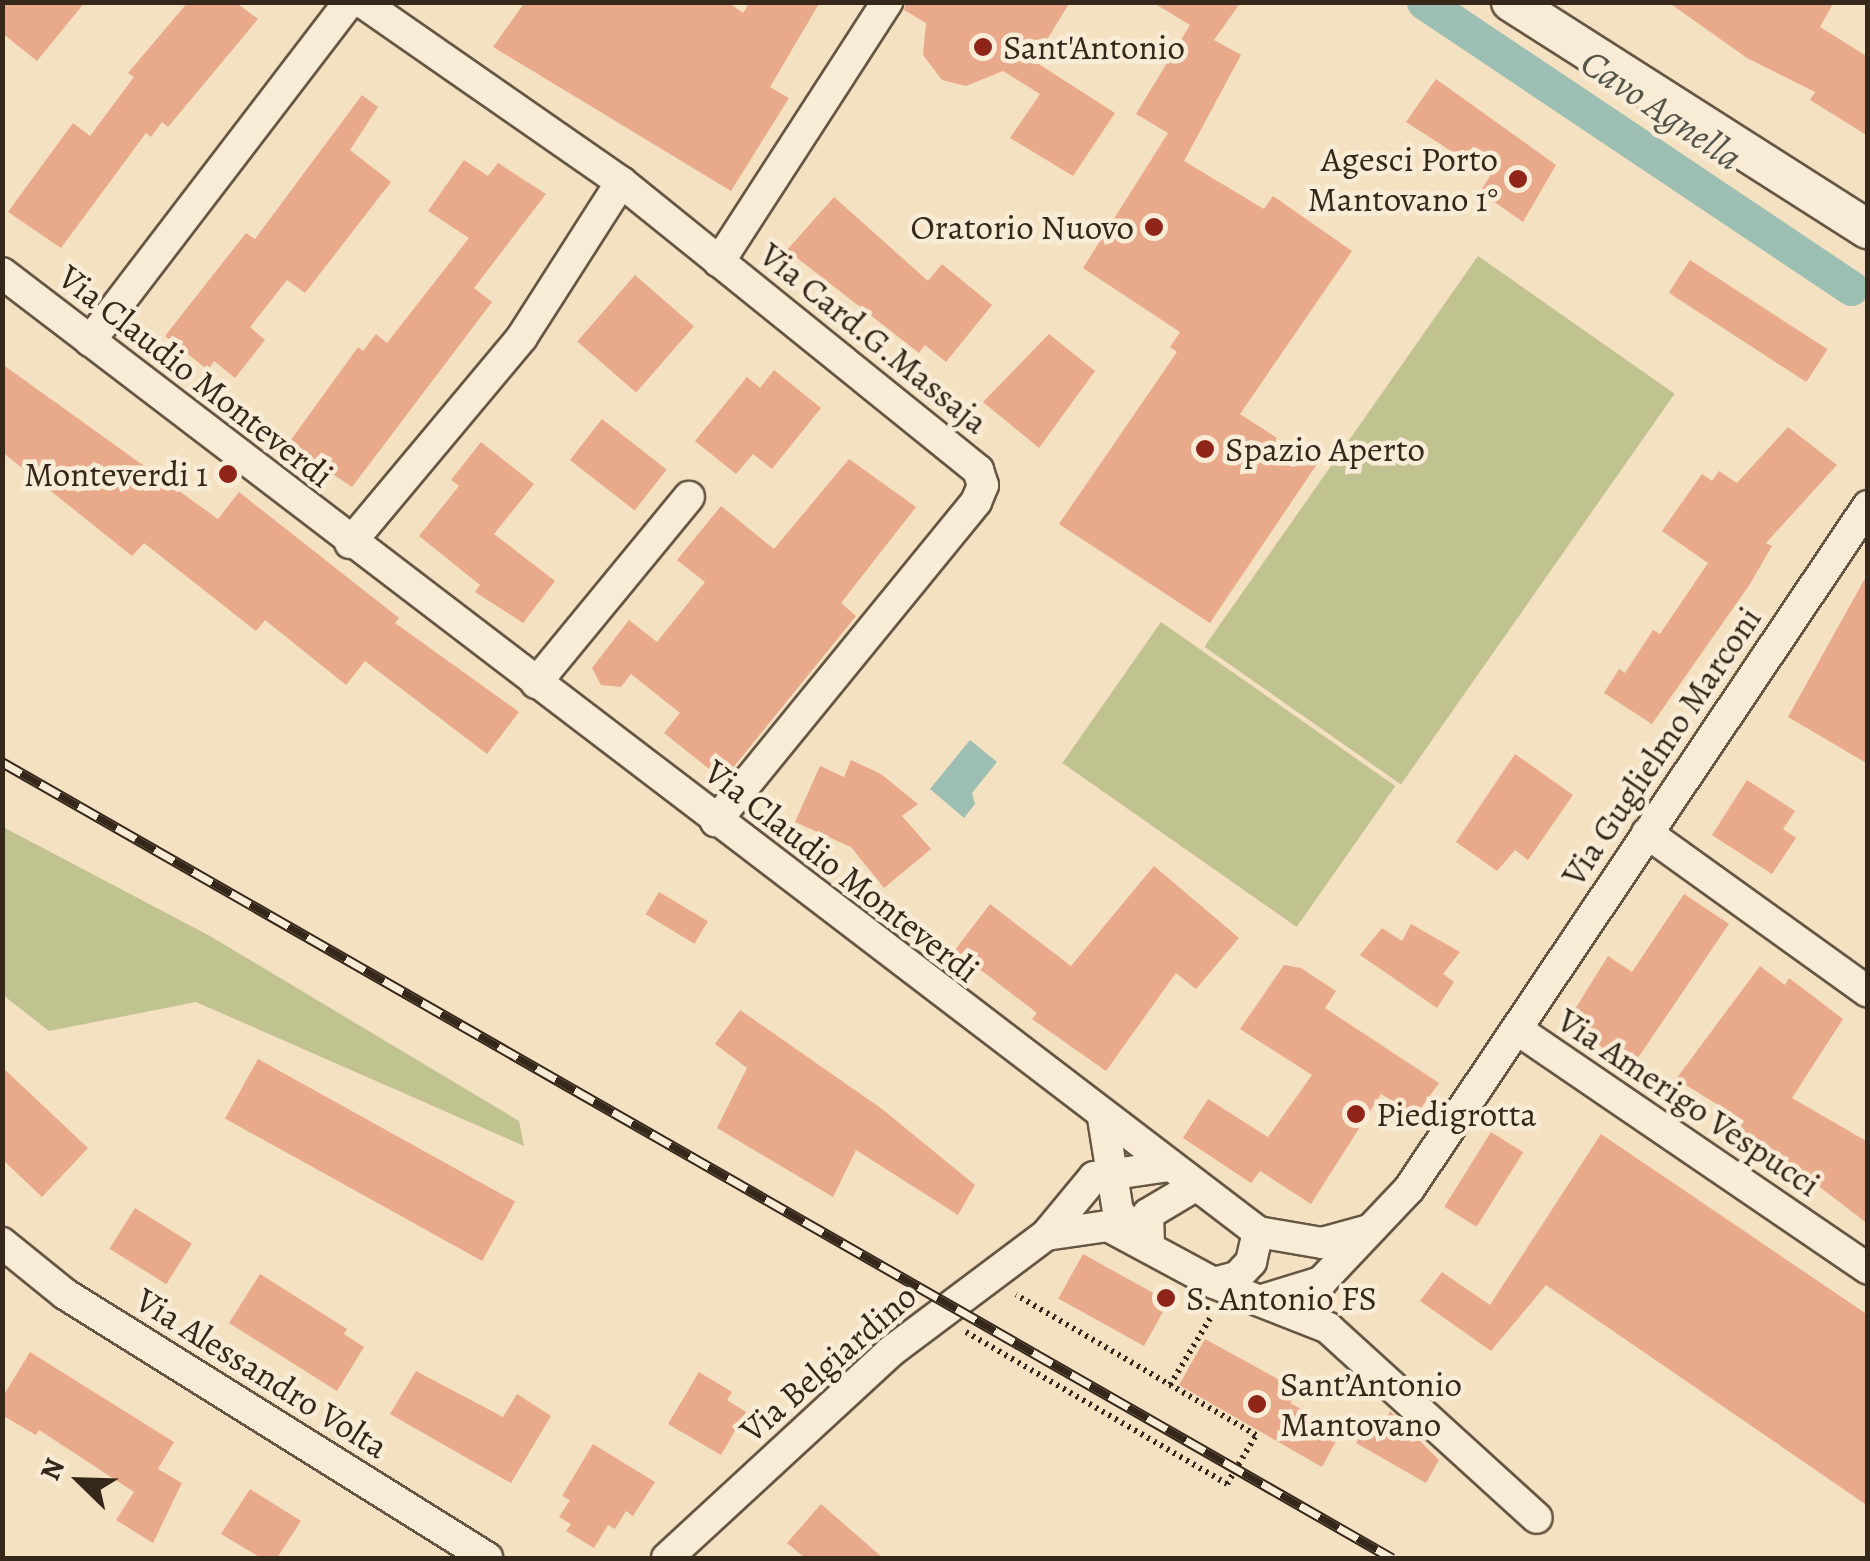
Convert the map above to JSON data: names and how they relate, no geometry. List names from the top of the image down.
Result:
{
  "streets": {
    "street": [
      "Via Card.G.Massaja",
      "Via Claudio Monteverdi",
      "Via Guglielmo Marconi",
      "Via Amerigo Vespucci",
      "Via Belgiardino",
      "Via Alessandro Volta"
    ]
  },
  "crossings": [
    ["Via Card.G.Massaja", "Via Claudio Monteverdi"],
    ["Via Guglielmo Marconi", "Via Amerigo Vespucci"]
  ],
  "water": ["Cavo Agnella"],
  "places": [
    "Sant'Antonio",
    "Agesci Porto Mantovano 1°",
    "Oratorio Nuovo",
    "Spazio Aperto",
    "Monteverdi 1",
    "Piedigrotta",
    "S. Antonio FS",
    "Sant’Antonio Mantovano"
  ],
  "north": "top left"
}
